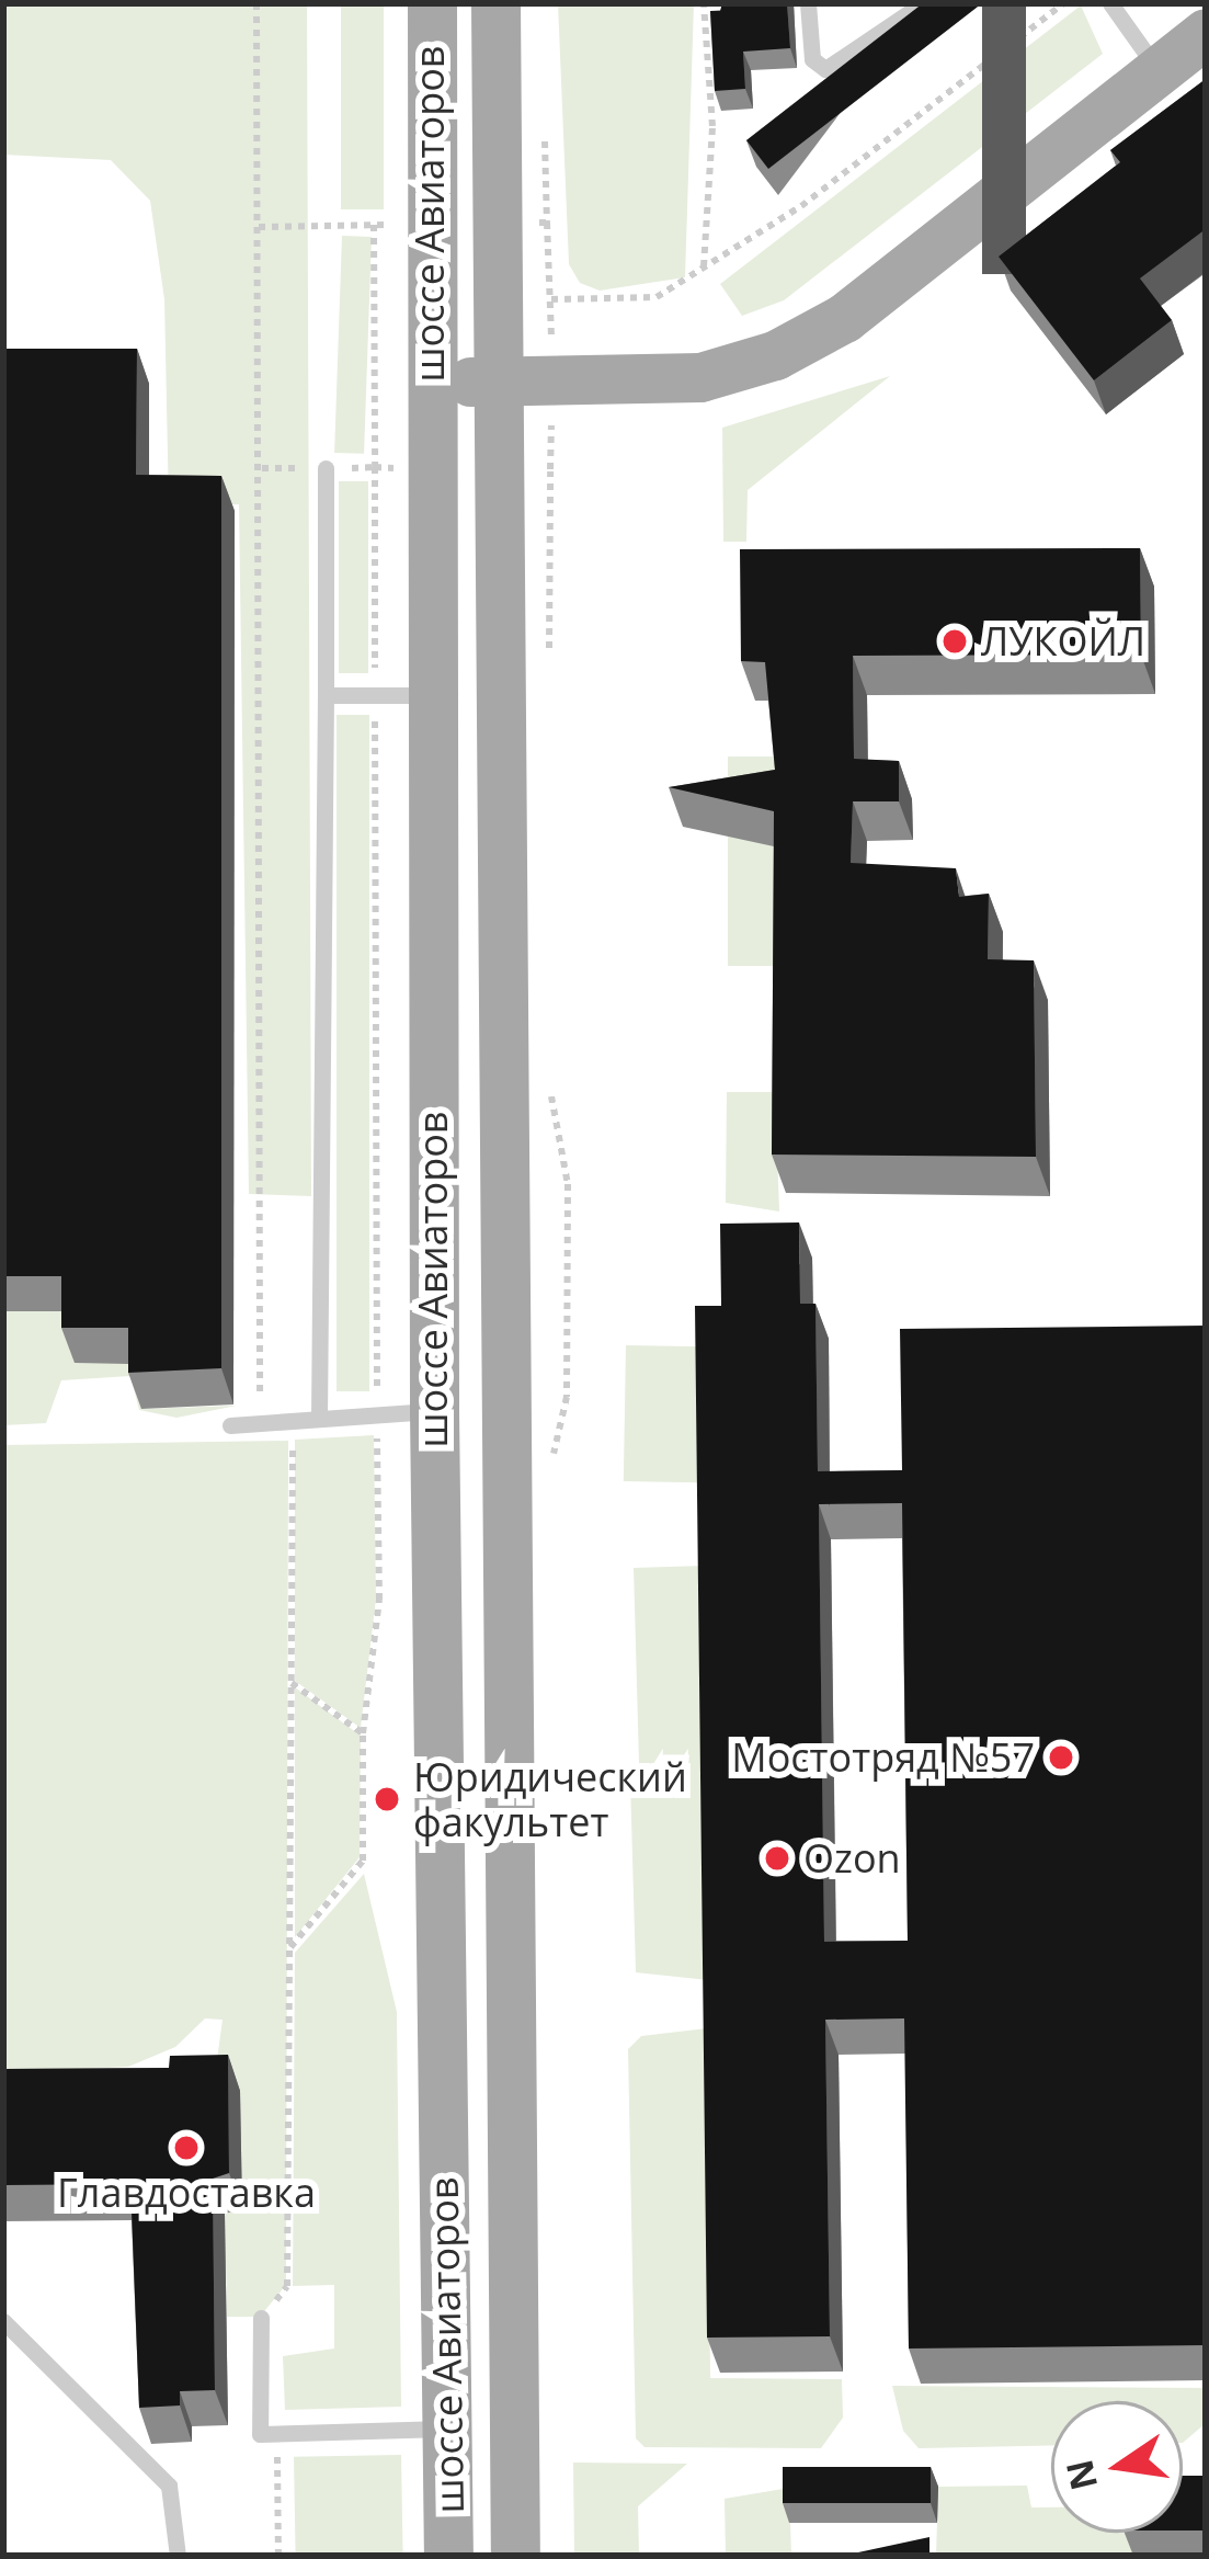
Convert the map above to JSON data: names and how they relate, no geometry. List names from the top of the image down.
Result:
{
  "streets": {
    "main road": ["шоссе Авиаторов"]
  },
  "places": [
    "ЛУКОЙЛ",
    "Мостотряд №57",
    "Юридический факультет",
    "Ozon",
    "Главдоставка"
  ],
  "north": "left"
}
